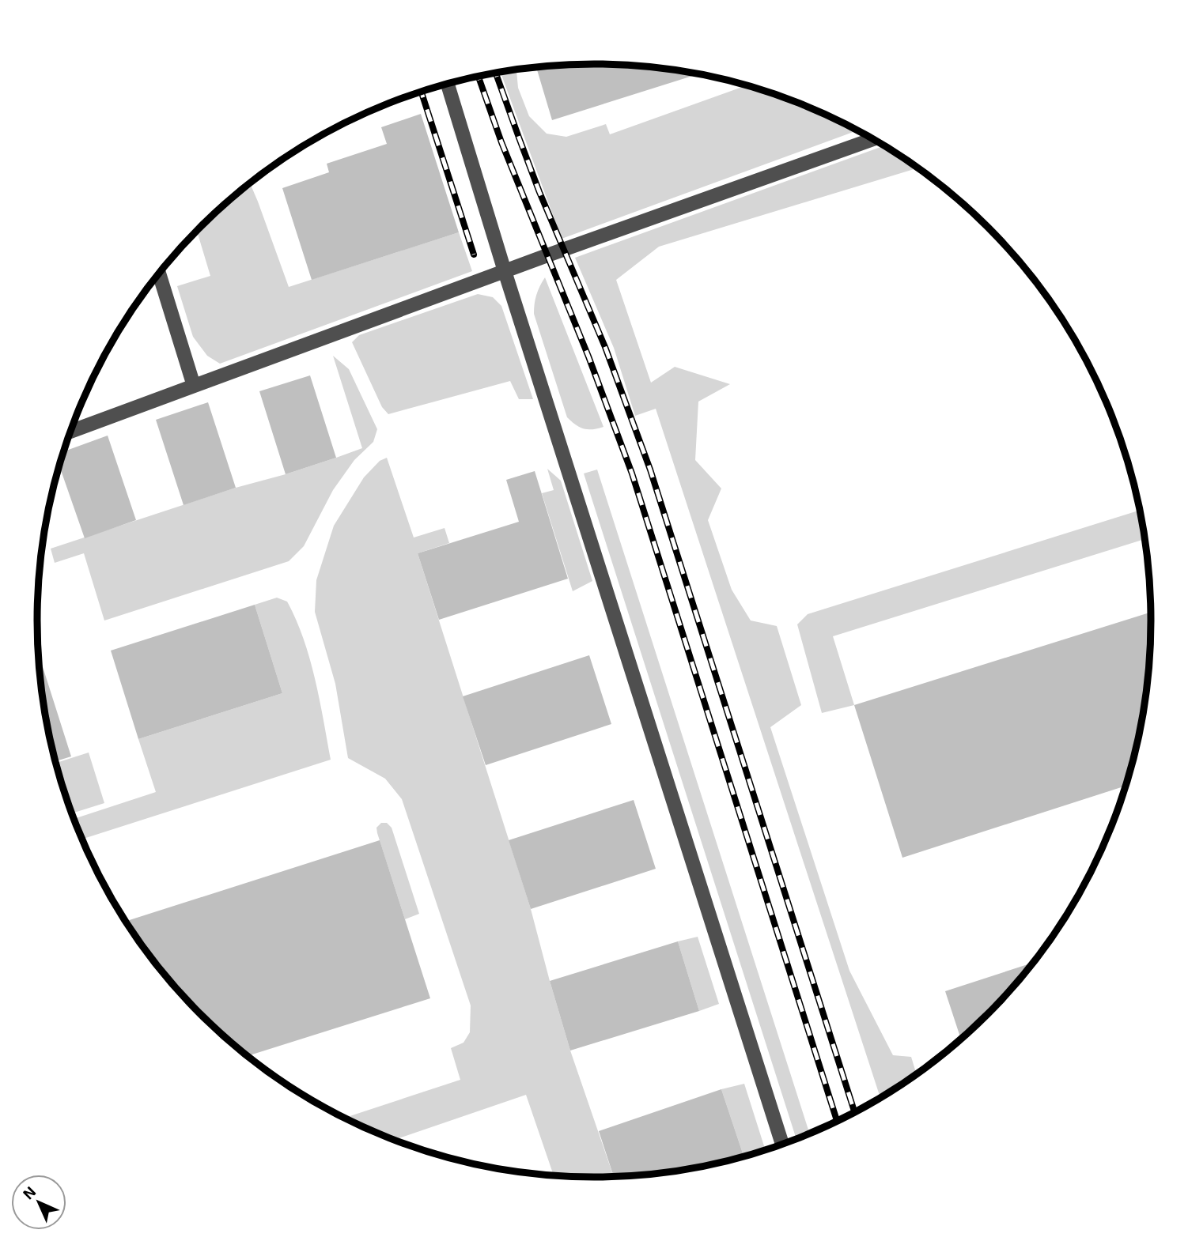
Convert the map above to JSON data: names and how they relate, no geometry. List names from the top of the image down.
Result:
{
  "north": "top left"
}
